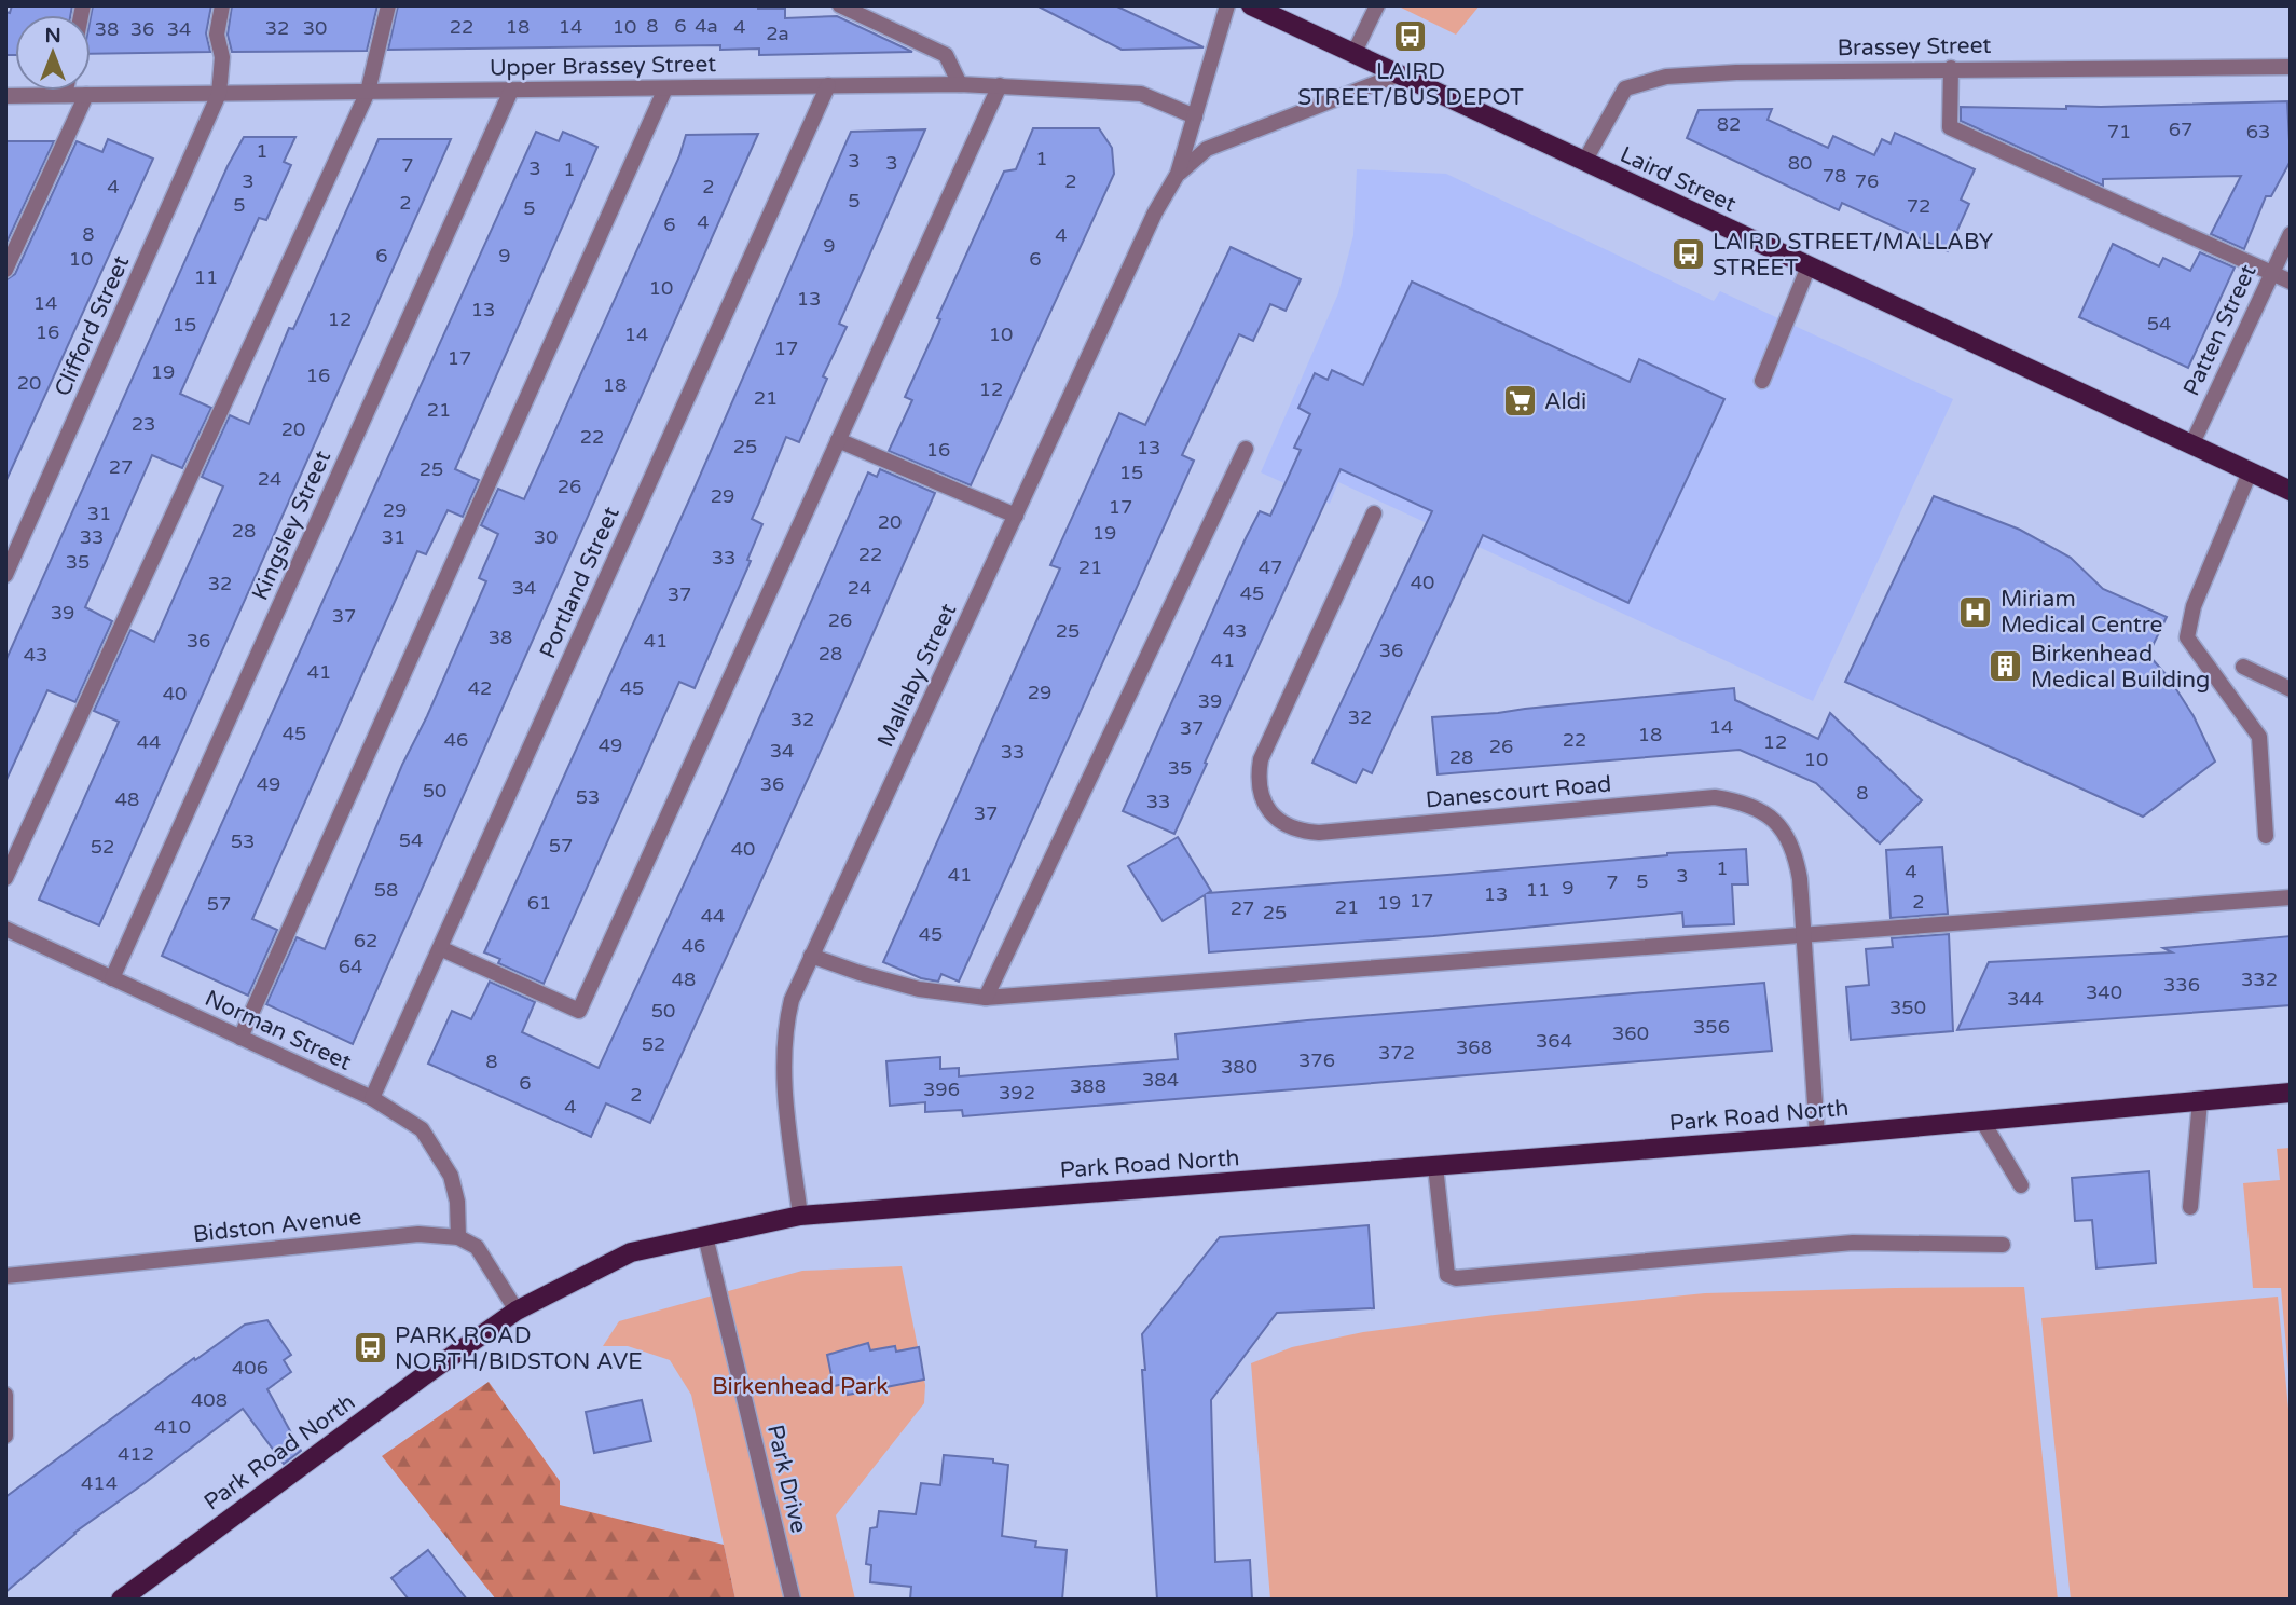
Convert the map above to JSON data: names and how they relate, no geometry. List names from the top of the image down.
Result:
{
  "streets": {
    "main road": ["Laird Street", "Park Road North"],
    "street": [
      "Brassey Street",
      "Upper Brassey Street",
      "Clifford Street",
      "Patten Street",
      "Kingsley Street",
      "Portland Street",
      "Mallaby Street",
      "Danescourt Road",
      "Norman Street",
      "Bidston Avenue",
      "Park Drive"
    ]
  },
  "crossings": [
    ["Brassey Street", "Laird Street"],
    ["Upper Brassey Street", "Clifford Street"],
    ["Upper Brassey Street", "Kingsley Street"],
    ["Upper Brassey Street", "Portland Street"],
    ["Upper Brassey Street", "Mallaby Street"],
    ["Laird Street", "Patten Street"],
    ["Laird Street", "Mallaby Street"],
    ["Kingsley Street", "Norman Street"],
    ["Portland Street", "Norman Street"],
    ["Mallaby Street", "Park Road North"],
    ["Danescourt Road", "Park Road North"],
    ["Norman Street", "Bidston Avenue"],
    ["Park Road North", "Park Drive"]
  ],
  "parks": ["Birkenhead Park"],
  "places": {
    "bus stop": ["LAIRD STREET/BUS DEPOT", "LAIRD STREET/MALLABY STREET", "PARK ROAD NORTH/BIDSTON AVE"],
    "supermarket": ["Aldi"],
    "hospital": ["Miriam Medical Centre"],
    "building": ["Birkenhead Medical Building"]
  },
  "house_numbers": [
    "8",
    "6",
    "4a",
    "22",
    "18",
    "14",
    "10",
    "4",
    "32",
    "30",
    "38",
    "36",
    "34",
    "2a",
    "82",
    "67",
    "71",
    "63",
    "1",
    "1",
    "3",
    "3",
    "80",
    "7",
    "3",
    "1",
    "78",
    "3",
    "2",
    "76",
    "4",
    "2",
    "5",
    "2",
    "5",
    "72",
    "5",
    "4",
    "6",
    "8",
    "4",
    "9",
    "6",
    "9",
    "10",
    "6",
    "11",
    "10",
    "13",
    "14",
    "13",
    "12",
    "54",
    "15",
    "16",
    "14",
    "10",
    "17",
    "17",
    "19",
    "16",
    "20",
    "18",
    "12",
    "21",
    "21",
    "23",
    "20",
    "22",
    "25",
    "13",
    "16",
    "27",
    "25",
    "15",
    "24",
    "26",
    "29",
    "17",
    "29",
    "31",
    "20",
    "28",
    "19",
    "33",
    "31",
    "30",
    "22",
    "33",
    "35",
    "21",
    "47",
    "40",
    "32",
    "34",
    "24",
    "45",
    "37",
    "39",
    "37",
    "26",
    "25",
    "43",
    "38",
    "36",
    "41",
    "36",
    "28",
    "43",
    "41",
    "41",
    "42",
    "45",
    "29",
    "40",
    "39",
    "32",
    "32",
    "14",
    "37",
    "45",
    "18",
    "46",
    "22",
    "44",
    "12",
    "49",
    "26",
    "34",
    "33",
    "28",
    "10",
    "35",
    "49",
    "36",
    "50",
    "8",
    "53",
    "48",
    "33",
    "37",
    "54",
    "53",
    "57",
    "52",
    "40",
    "1",
    "4",
    "41",
    "3",
    "5",
    "7",
    "9",
    "58",
    "11",
    "13",
    "17",
    "2",
    "61",
    "19",
    "57",
    "21",
    "27",
    "25",
    "44",
    "45",
    "62",
    "46",
    "64",
    "48",
    "332",
    "336",
    "340",
    "344",
    "350",
    "50",
    "356",
    "360",
    "364",
    "52",
    "368",
    "372",
    "376",
    "8",
    "380",
    "384",
    "6",
    "388",
    "396",
    "392",
    "2",
    "4",
    "406",
    "408",
    "410",
    "412",
    "414"
  ],
  "north": "top"
}
